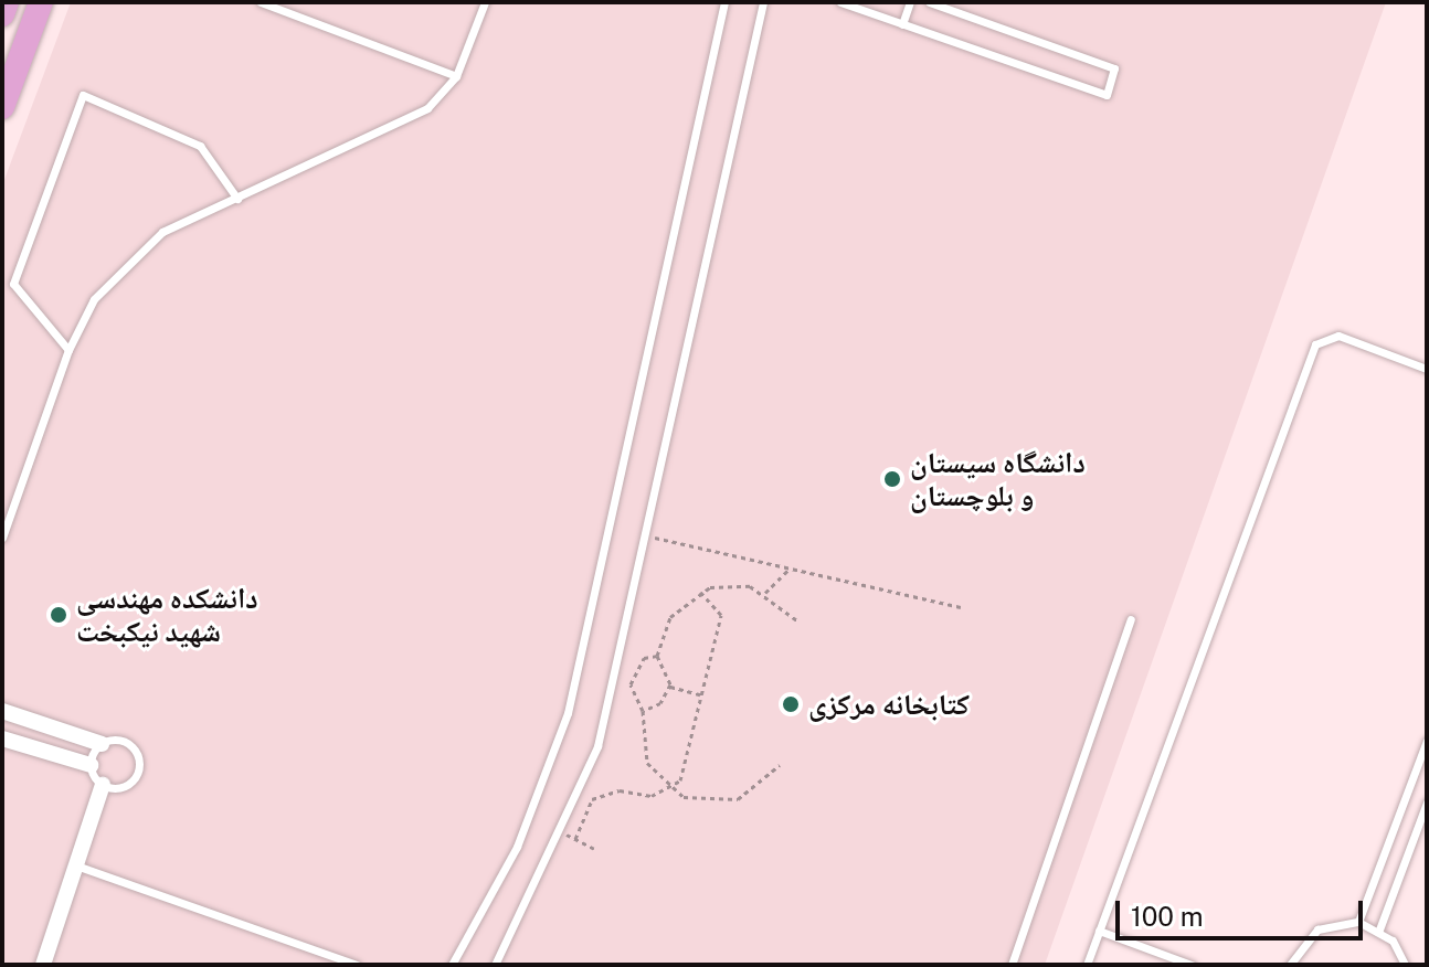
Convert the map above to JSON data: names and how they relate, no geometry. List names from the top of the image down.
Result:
{
  "places": ["دانشگاه سیستان و بلوچستان", "دانشکده مهندسی شهید نیکبخت", "کتابخانه مرکزی"],
  "scale_bar": "100 m"
}
